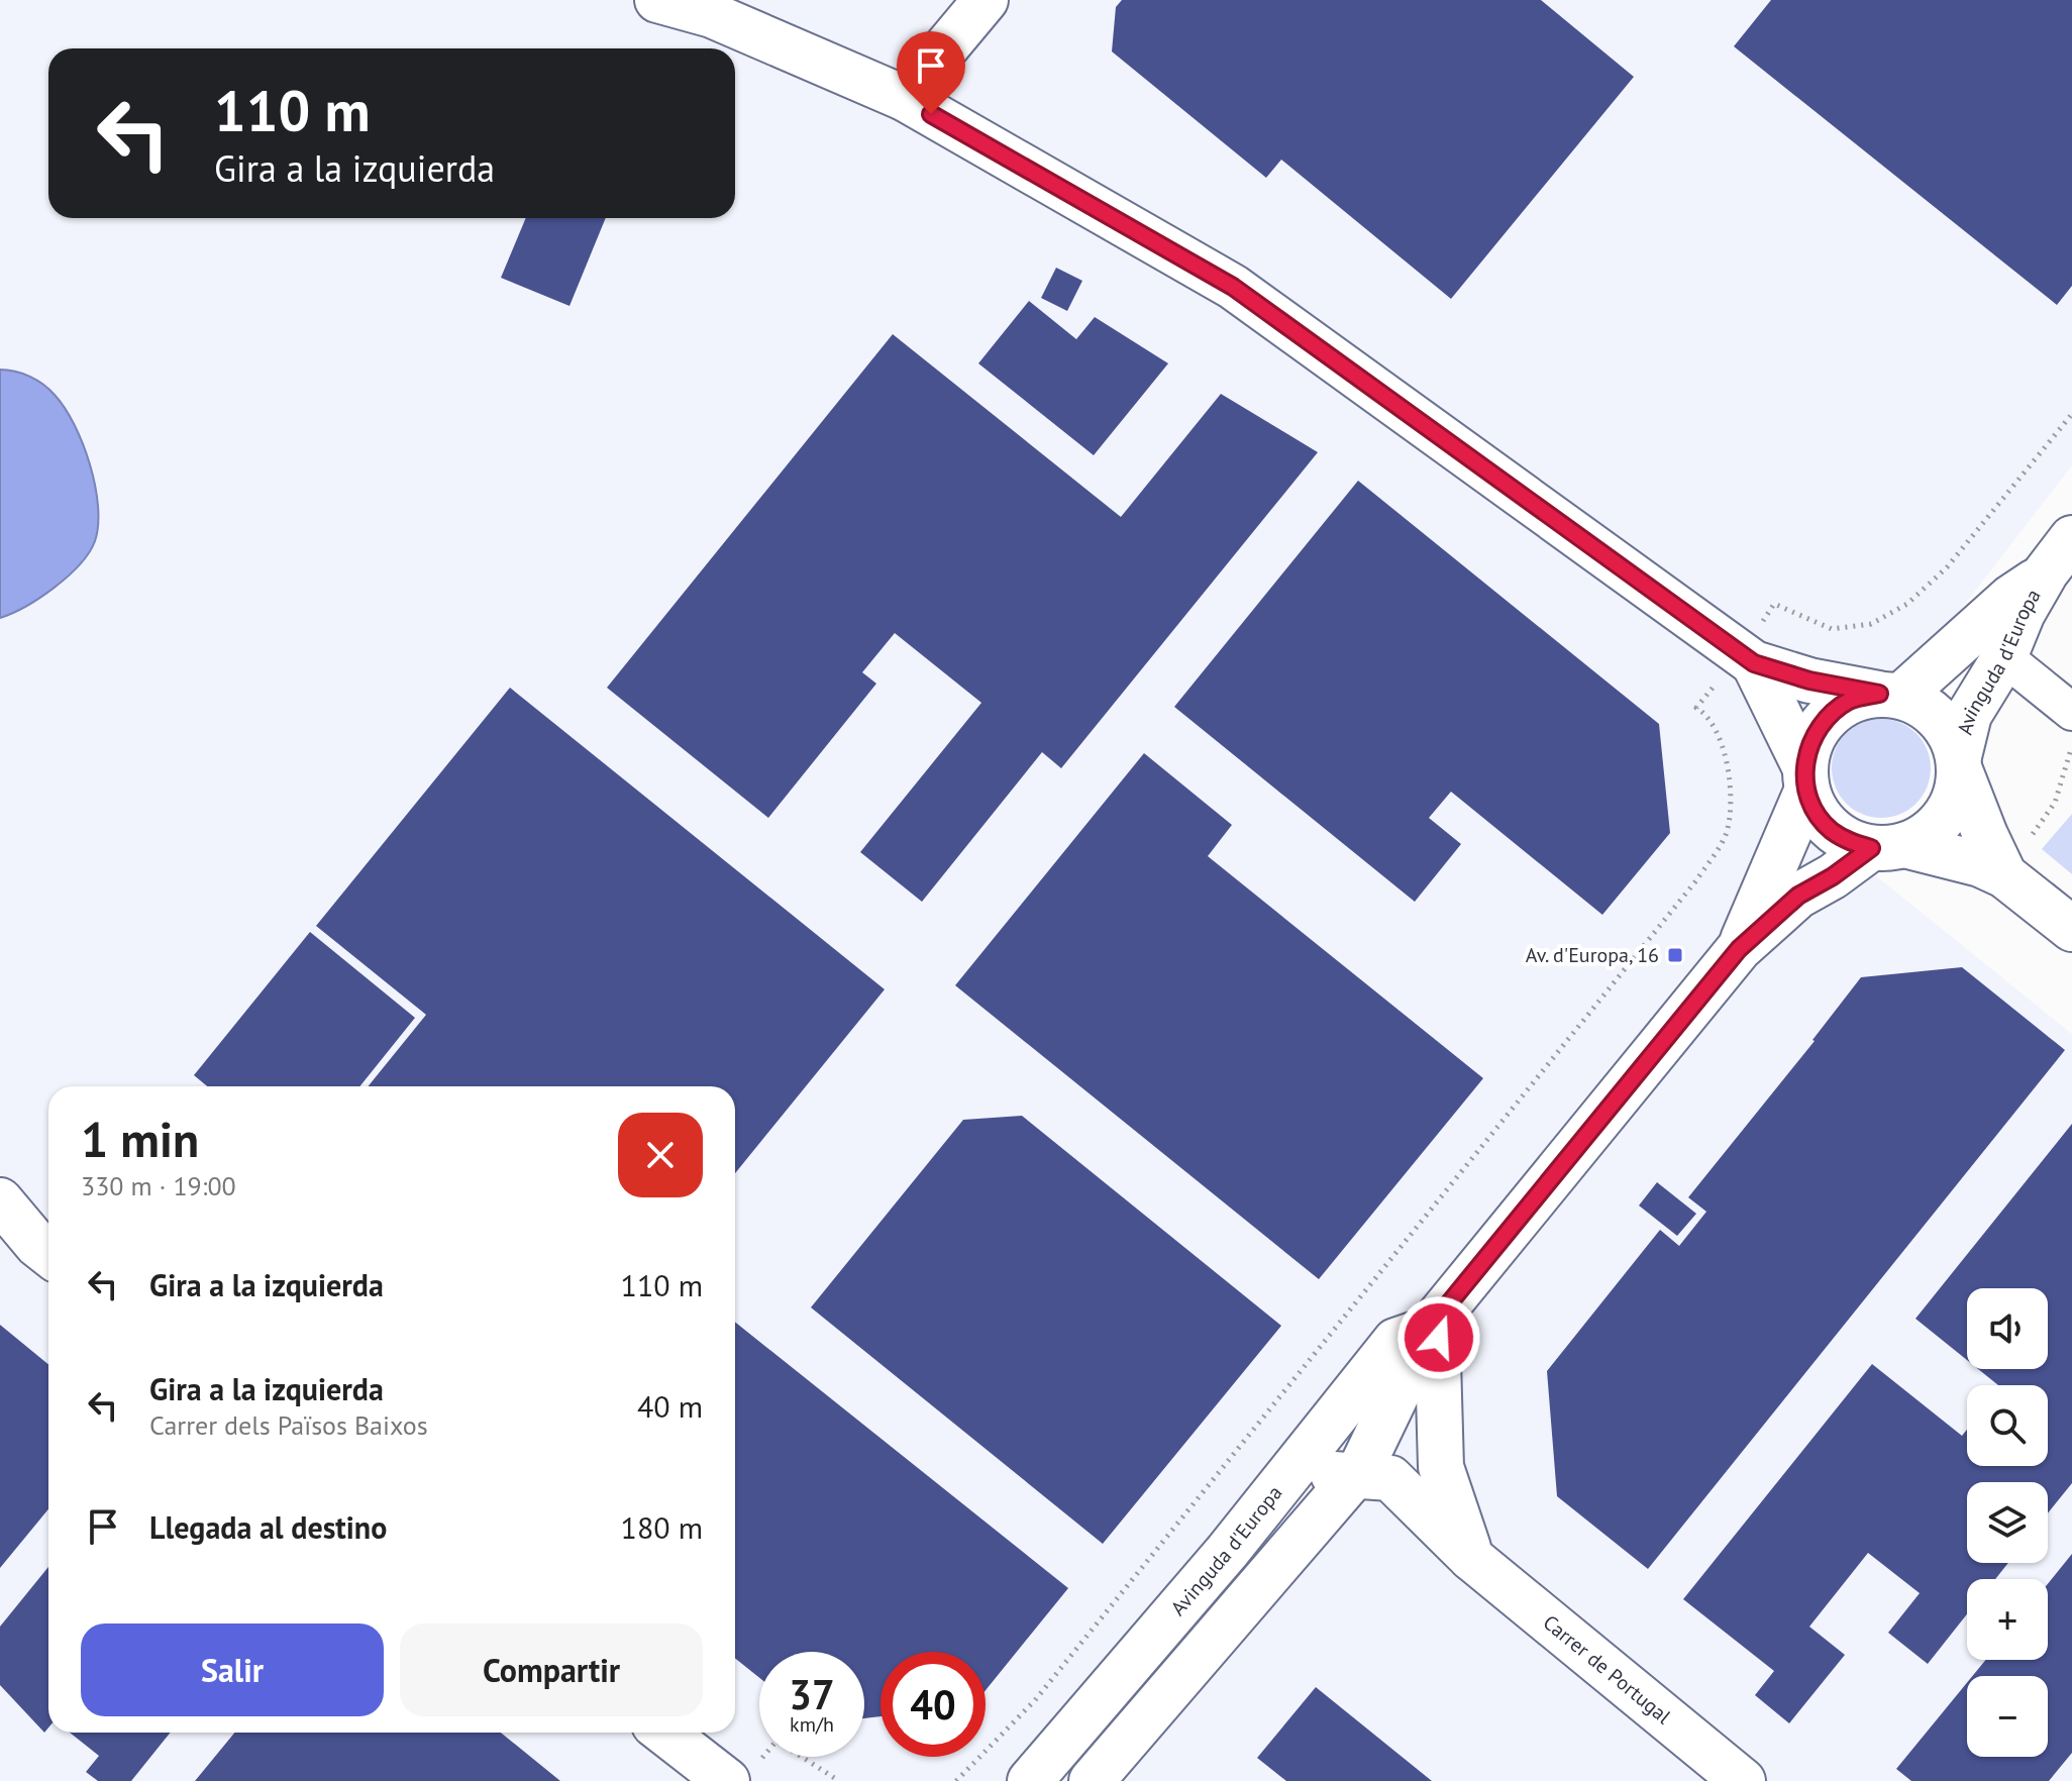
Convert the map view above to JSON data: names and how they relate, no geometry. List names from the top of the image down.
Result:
{
  "streets": {
    "street": ["Avinguda d'Europa", "Carrer de Portugal"]
  },
  "crossings": [
    ["Avinguda d'Europa", "Carrer de Portugal"]
  ],
  "places": {
    "transit": ["Av. d'Europa, 16"]
  },
  "page": {
    "turn": ["110 m", "Gira a la izquierda"],
    "heading": ["1 min", "330 m · 19:00"],
    "list": [
      {
        "name": "Gira a la izquierda",
        "value": "110 m"
      },
      {
        "name": "Gira a la izquierda",
        "note": "Carrer dels Països Baixos",
        "value": "40 m"
      },
      {
        "name": "Llegada al destino",
        "value": "180 m"
      }
    ],
    "map_buttons": ["+", "−"],
    "buttons": ["Salir", "Compartir"],
    "speed": "37 km/h",
    "limit": "40"
  }
}
